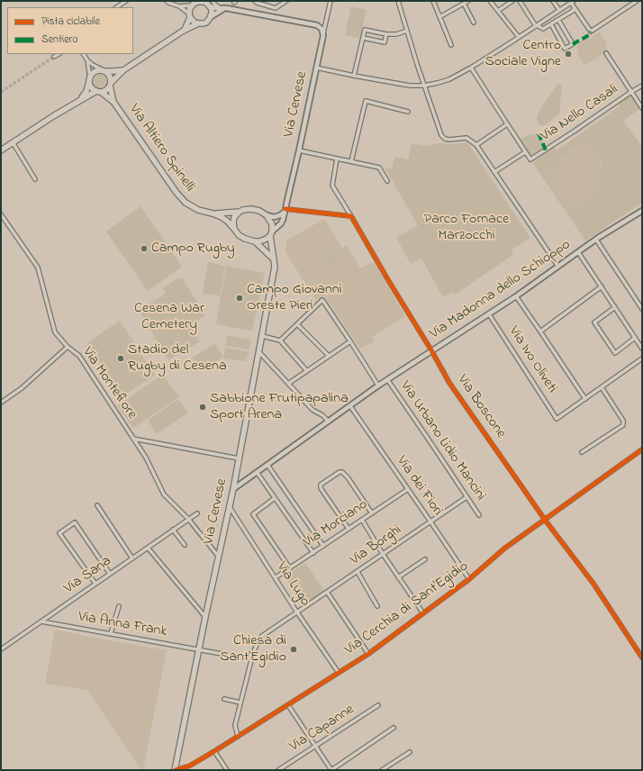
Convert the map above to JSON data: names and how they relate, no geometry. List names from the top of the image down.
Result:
{
  "streets": {
    "main road": ["Via Cervese", "Via Altiero Spinelli"],
    "street": [
      "Via Nello Casali",
      "Via Madonna dello Schioppo",
      "Via Ivo Oliveti",
      "Via Montefiore",
      "Via Boscone",
      "Via Urbano Lidio Mancini",
      "Via dei Fiori",
      "Via Morciano",
      "Via Borghi",
      "Via Sana",
      "Via Lugo",
      "Via Cerchia di Sant'Egidio",
      "Via Anna Frank",
      "Via Capanne"
    ]
  },
  "crossings": [
    ["Via Cervese", "Via Altiero Spinelli"],
    ["Via Cervese", "Via Madonna dello Schioppo"],
    ["Via Cervese", "Via Montefiore"],
    ["Via Cervese", "Via Lugo"],
    ["Via Cervese", "Via Cerchia di Sant'Egidio"],
    ["Via Cervese", "Via Anna Frank"],
    ["Via Madonna dello Schioppo", "Via Ivo Oliveti"],
    ["Via Madonna dello Schioppo", "Via Boscone"],
    ["Via Madonna dello Schioppo", "Via Urbano Lidio Mancini"],
    ["Via Madonna dello Schioppo", "Via dei Fiori"],
    ["Via Montefiore", "Via Sana"],
    ["Via Boscone", "Via Cerchia di Sant'Egidio"],
    ["Via Urbano Lidio Mancini", "Via Borghi"],
    ["Via dei Fiori", "Via Morciano"],
    ["Via dei Fiori", "Via Borghi"],
    ["Via dei Fiori", "Via Cerchia di Sant'Egidio"],
    ["Via Morciano", "Via Lugo"],
    ["Via Borghi", "Via Lugo"],
    ["Via Borghi", "Via Cerchia di Sant'Egidio"],
    ["Via Borghi", "Via Anna Frank"],
    ["Via Sana", "Via Anna Frank"],
    ["Via Lugo", "Via Cerchia di Sant'Egidio"]
  ],
  "parks": ["Parco Fornace Marzocchi", "Cesena War Cemetery"],
  "places": [
    "Centro Sociale Vigne",
    "Campo Rugby",
    "Campo Giovanni Oreste Pieri",
    "Stadio del Rugby di Cesena",
    "Sabbione Frutipapalina Sport Arena",
    "Chiesa di Sant'Egidio"
  ],
  "legend": ["Pista ciclabile", "Sentiero"]
}
